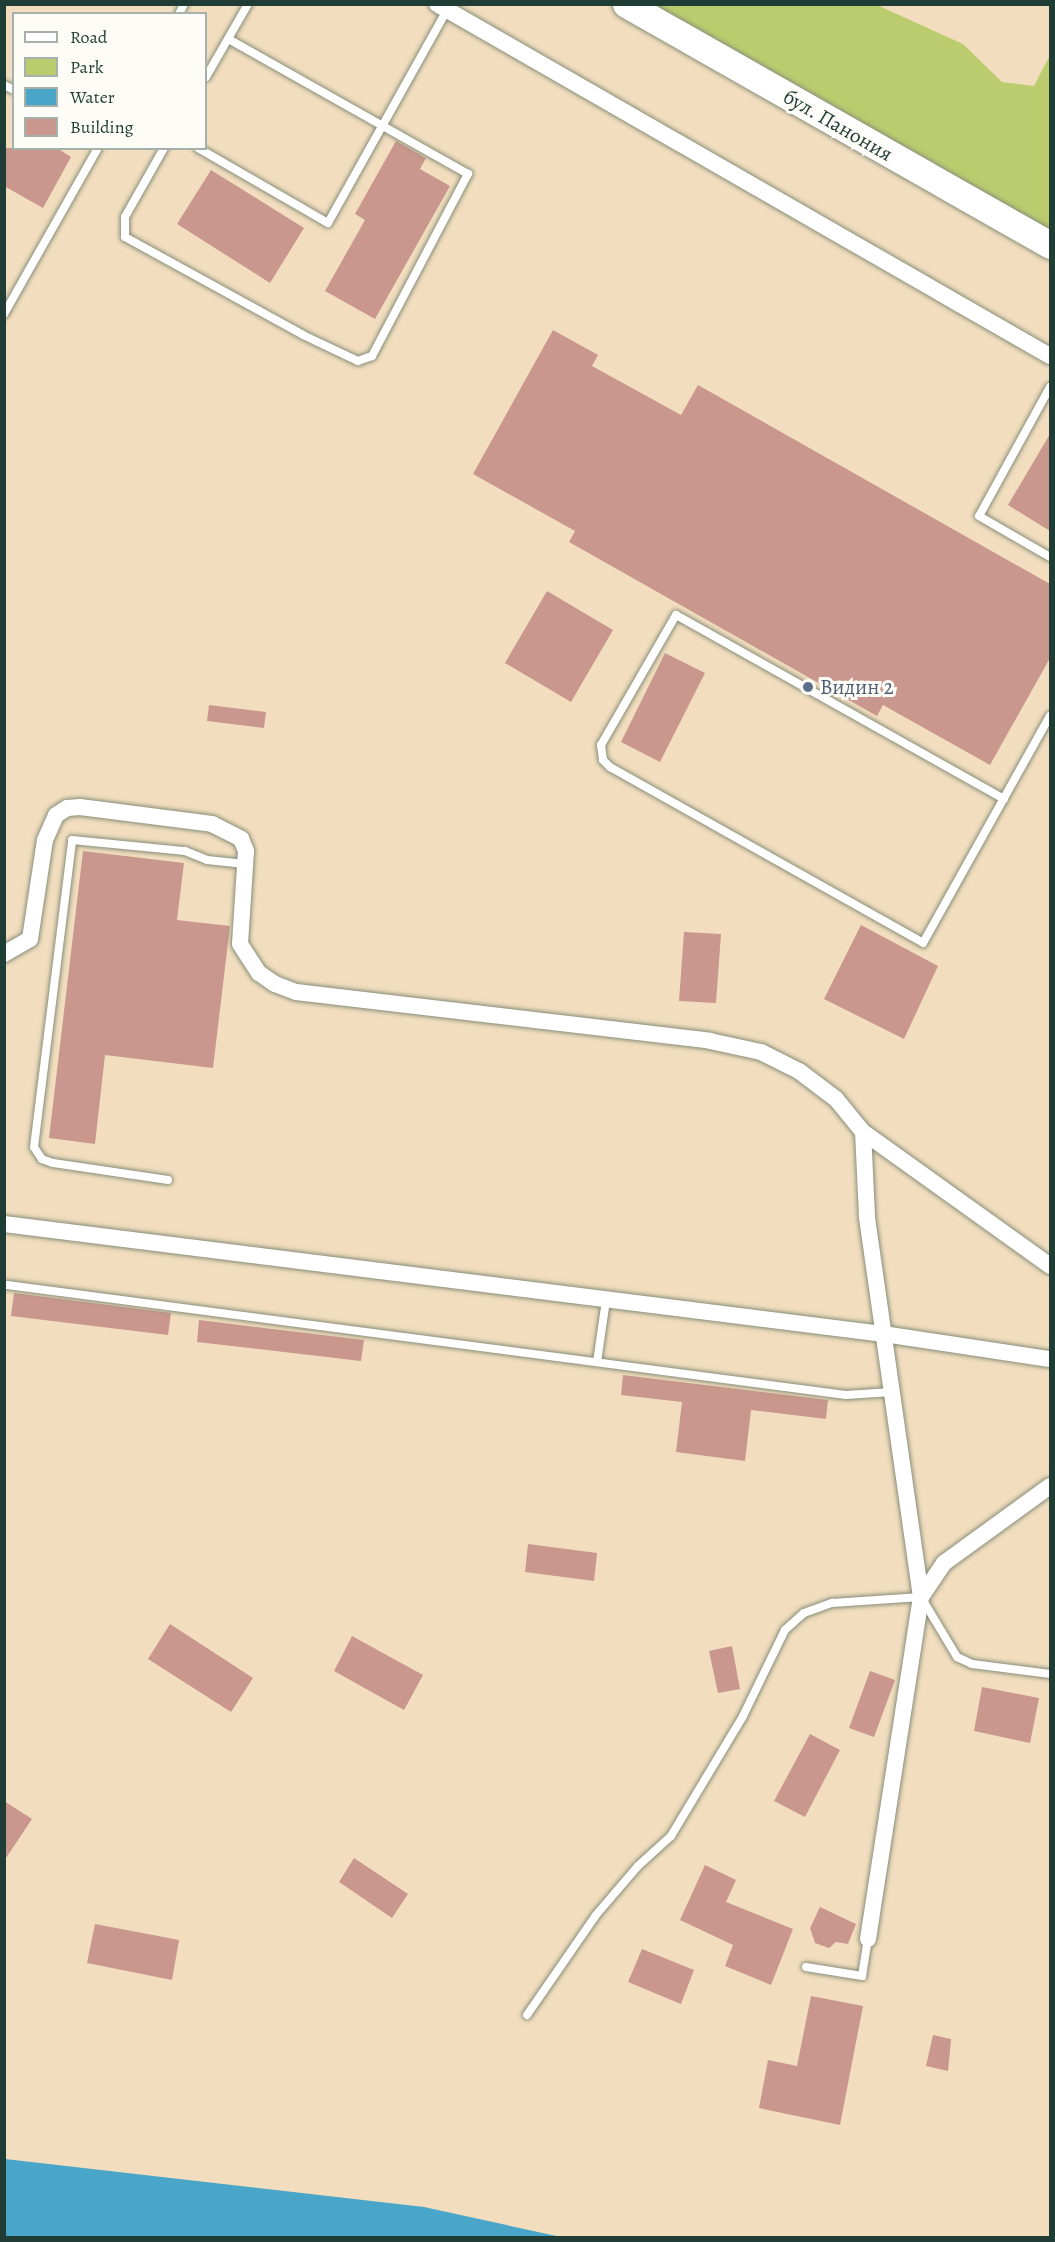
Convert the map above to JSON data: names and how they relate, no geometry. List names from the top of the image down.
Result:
{
  "streets": {
    "main road": ["бул. Панония"]
  },
  "places": ["Видин 2"],
  "legend": [
    "Road",
    "Park",
    "Water",
    "Building"
  ]
}
